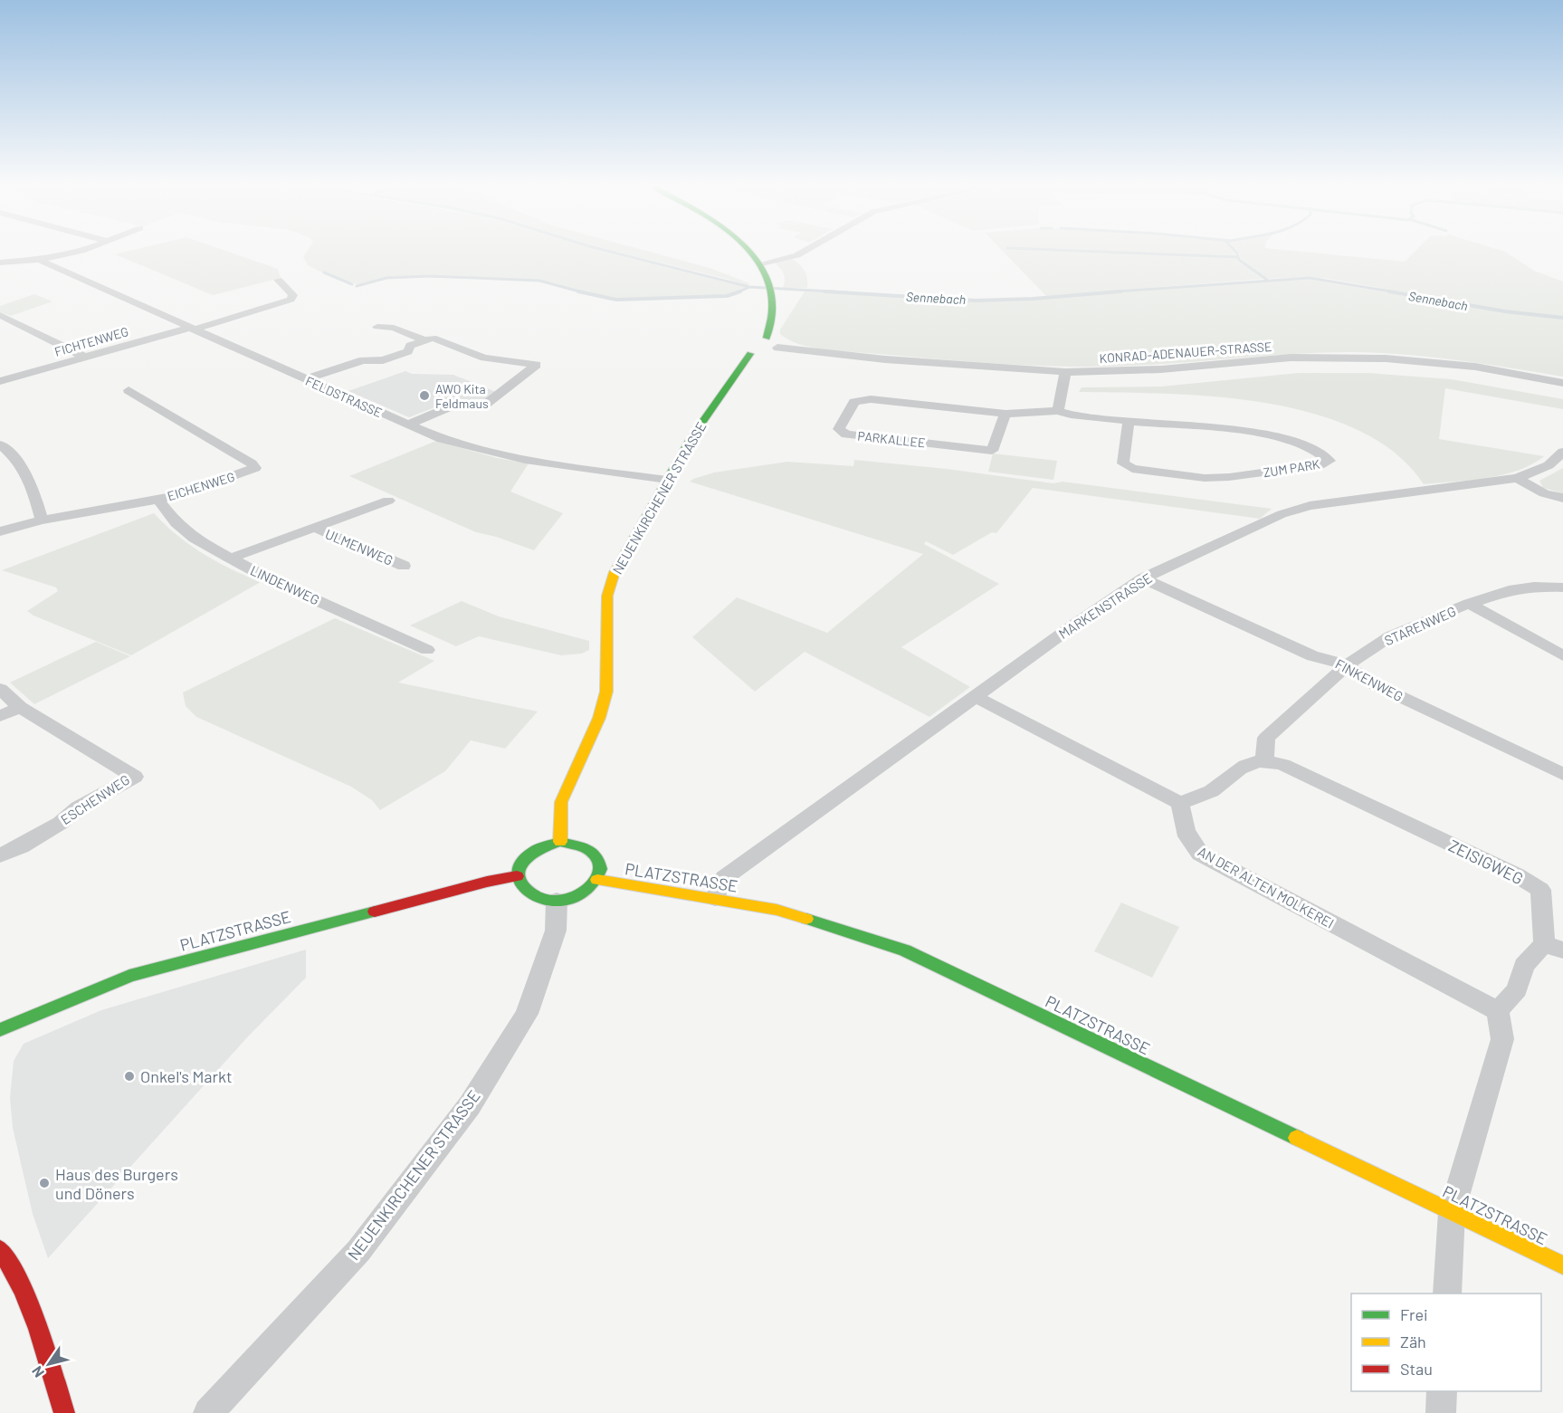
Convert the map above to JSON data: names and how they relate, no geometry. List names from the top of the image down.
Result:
{
  "streets": {
    "street": [
      "FICHTENWEG",
      "KONRAD-ADENAUER-STRASSE",
      "FELDSTRASSE",
      "PARKALLEE",
      "ZUM PARK",
      "EICHENWEG",
      "NEUENKIRCHENER STRASSE",
      "ULMENWEG",
      "LINDENWEG",
      "MARKENSTRASSE",
      "STARENWEG",
      "FINKENWEG",
      "ESCHENWEG",
      "ZEISIGWEG",
      "PLATZSTRASSE",
      "AN DER ALTEN MOLKEREI"
    ]
  },
  "crossings": [
    ["FICHTENWEG", "FELDSTRASSE"],
    ["FELDSTRASSE", "NEUENKIRCHENER STRASSE"],
    ["PARKALLEE", "ZUM PARK"],
    ["EICHENWEG", "LINDENWEG"],
    ["NEUENKIRCHENER STRASSE", "PLATZSTRASSE"],
    ["ULMENWEG", "LINDENWEG"],
    ["MARKENSTRASSE", "FINKENWEG"],
    ["MARKENSTRASSE", "PLATZSTRASSE"],
    ["STARENWEG", "FINKENWEG"],
    ["ZEISIGWEG", "AN DER ALTEN MOLKEREI"]
  ],
  "water": ["Sennebach"],
  "places": ["AWO Kita Feldmaus", "Onkel's Markt", "Haus des Burgers und Döners"],
  "legend": ["Frei", "Zäh", "Stau"],
  "north": "bottom left"
}
